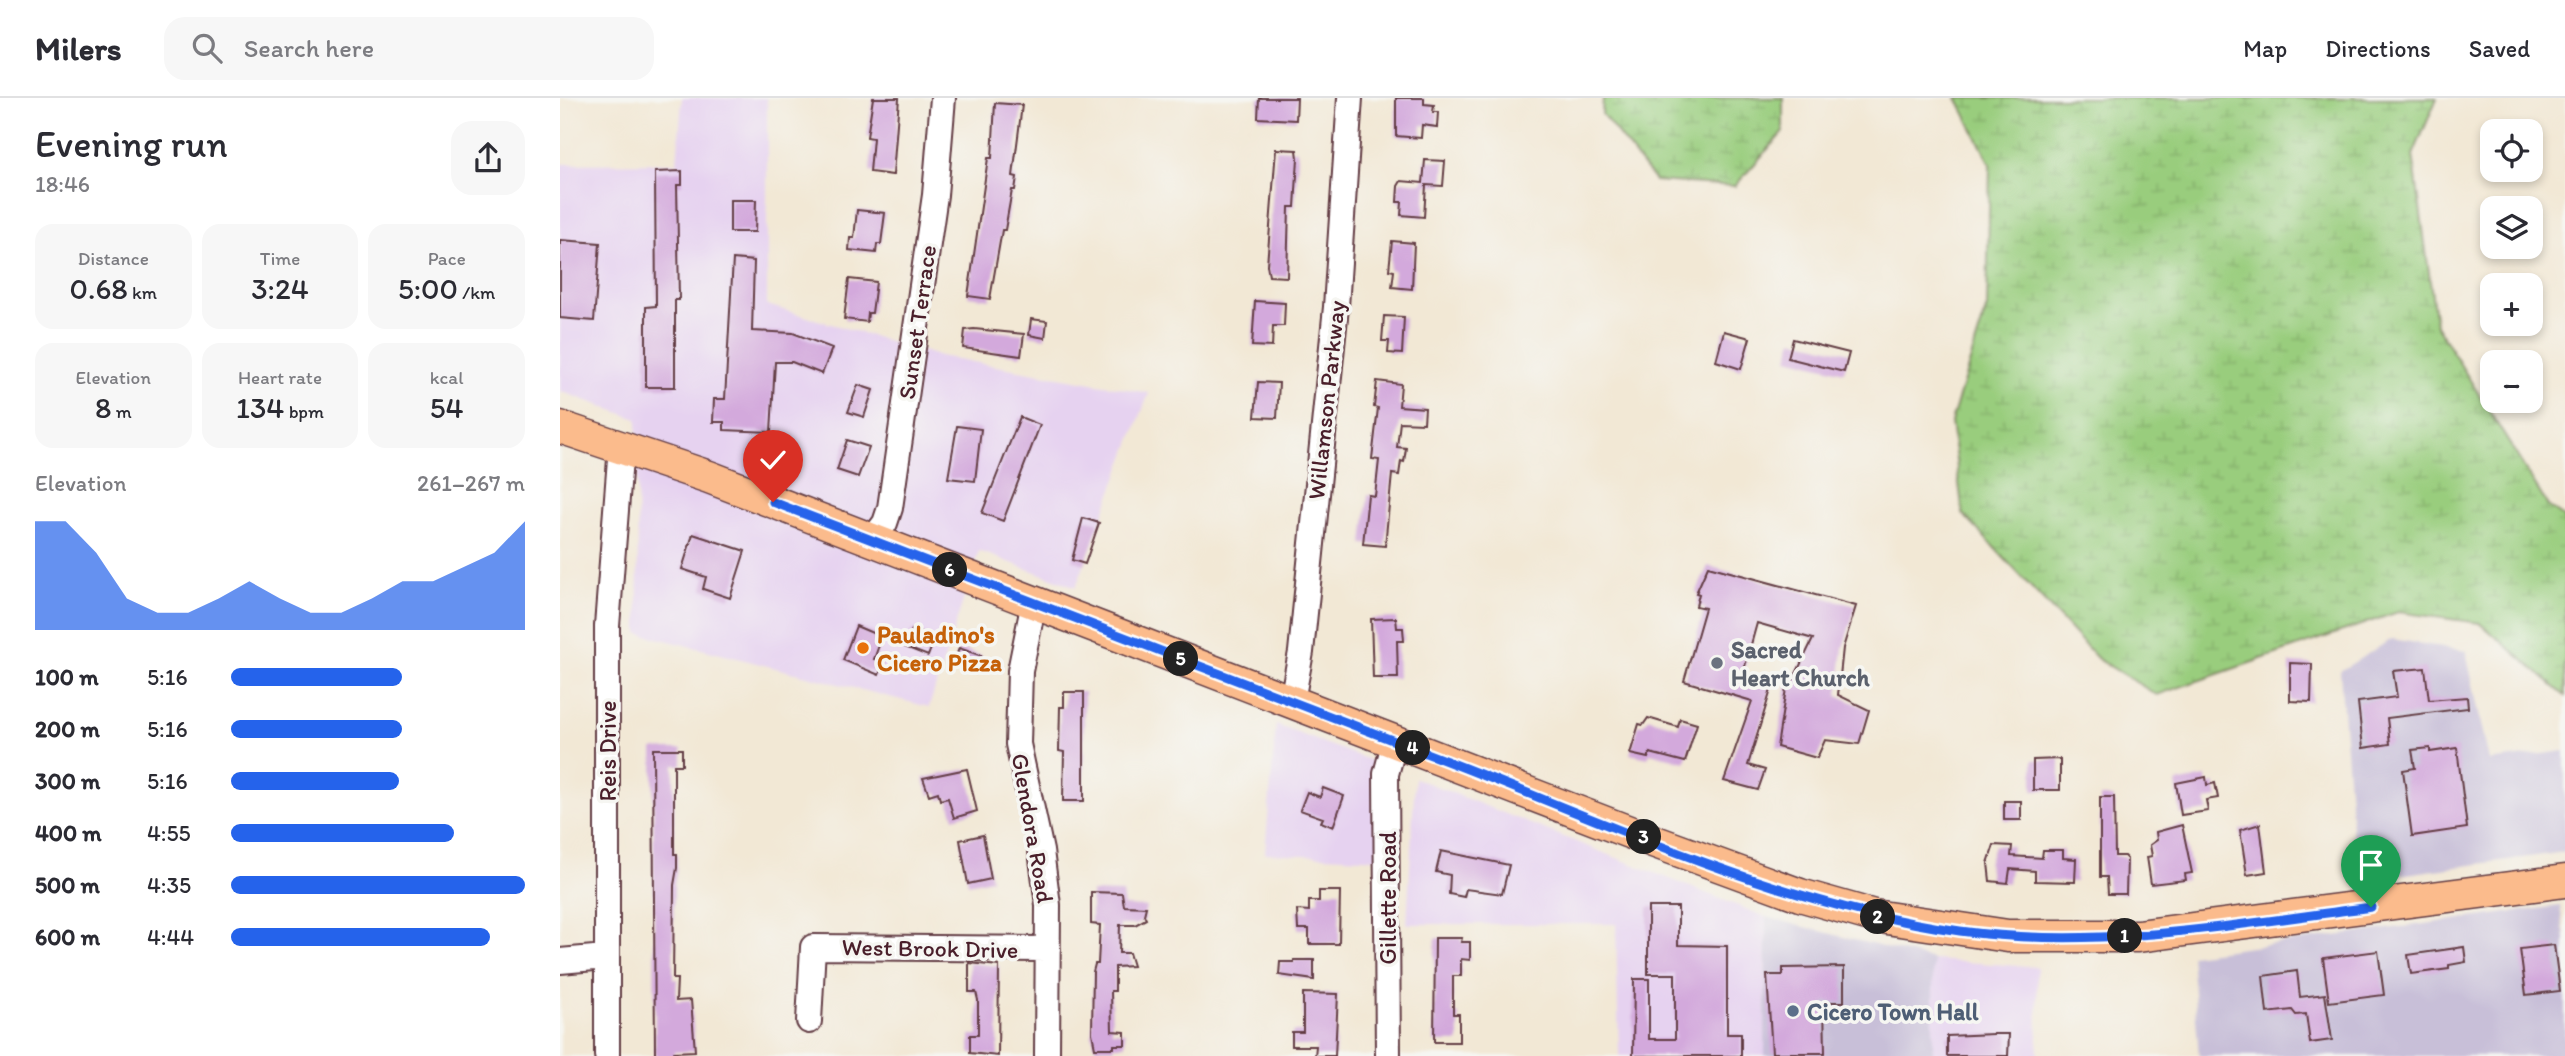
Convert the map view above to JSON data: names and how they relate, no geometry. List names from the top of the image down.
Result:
{
  "streets": {
    "street": [
      "Sunset Terrace",
      "Willamson Parkway",
      "Reis Drive",
      "Glendora Road",
      "Gillette Road",
      "West Brook Drive"
    ]
  },
  "crossings": [
    ["Glendora Road", "West Brook Drive"]
  ],
  "places": ["Pauladino's Cicero Pizza", "Sacred Heart Church", "Cicero Town Hall"],
  "page": {
    "header": "Milers",
    "search": "Search here",
    "nav": ["Map", "Directions", "Saved"],
    "heading": ["Evening run", "18:46"],
    "map_buttons": ["+", "−"],
    "stats": [
      ["Distance", "0.68 km"],
      ["Time", "3:24"],
      ["Pace", "5:00 /km"],
      ["Elevation", "8 m"],
      ["Heart rate", "134 bpm"],
      ["kcal", "54"]
    ],
    "chart": ["Elevation", "261–267 m"],
    "pins": [
      "6",
      "5",
      "4",
      "3",
      "2",
      "1"
    ],
    "list": [
      {
        "name": "100 m",
        "note": "5:16"
      },
      {
        "name": "200 m",
        "note": "5:16"
      },
      {
        "name": "300 m",
        "note": "5:16"
      },
      {
        "name": "400 m",
        "note": "4:55"
      },
      {
        "name": "500 m",
        "note": "4:35"
      },
      {
        "name": "600 m",
        "note": "4:44"
      }
    ]
  }
}
